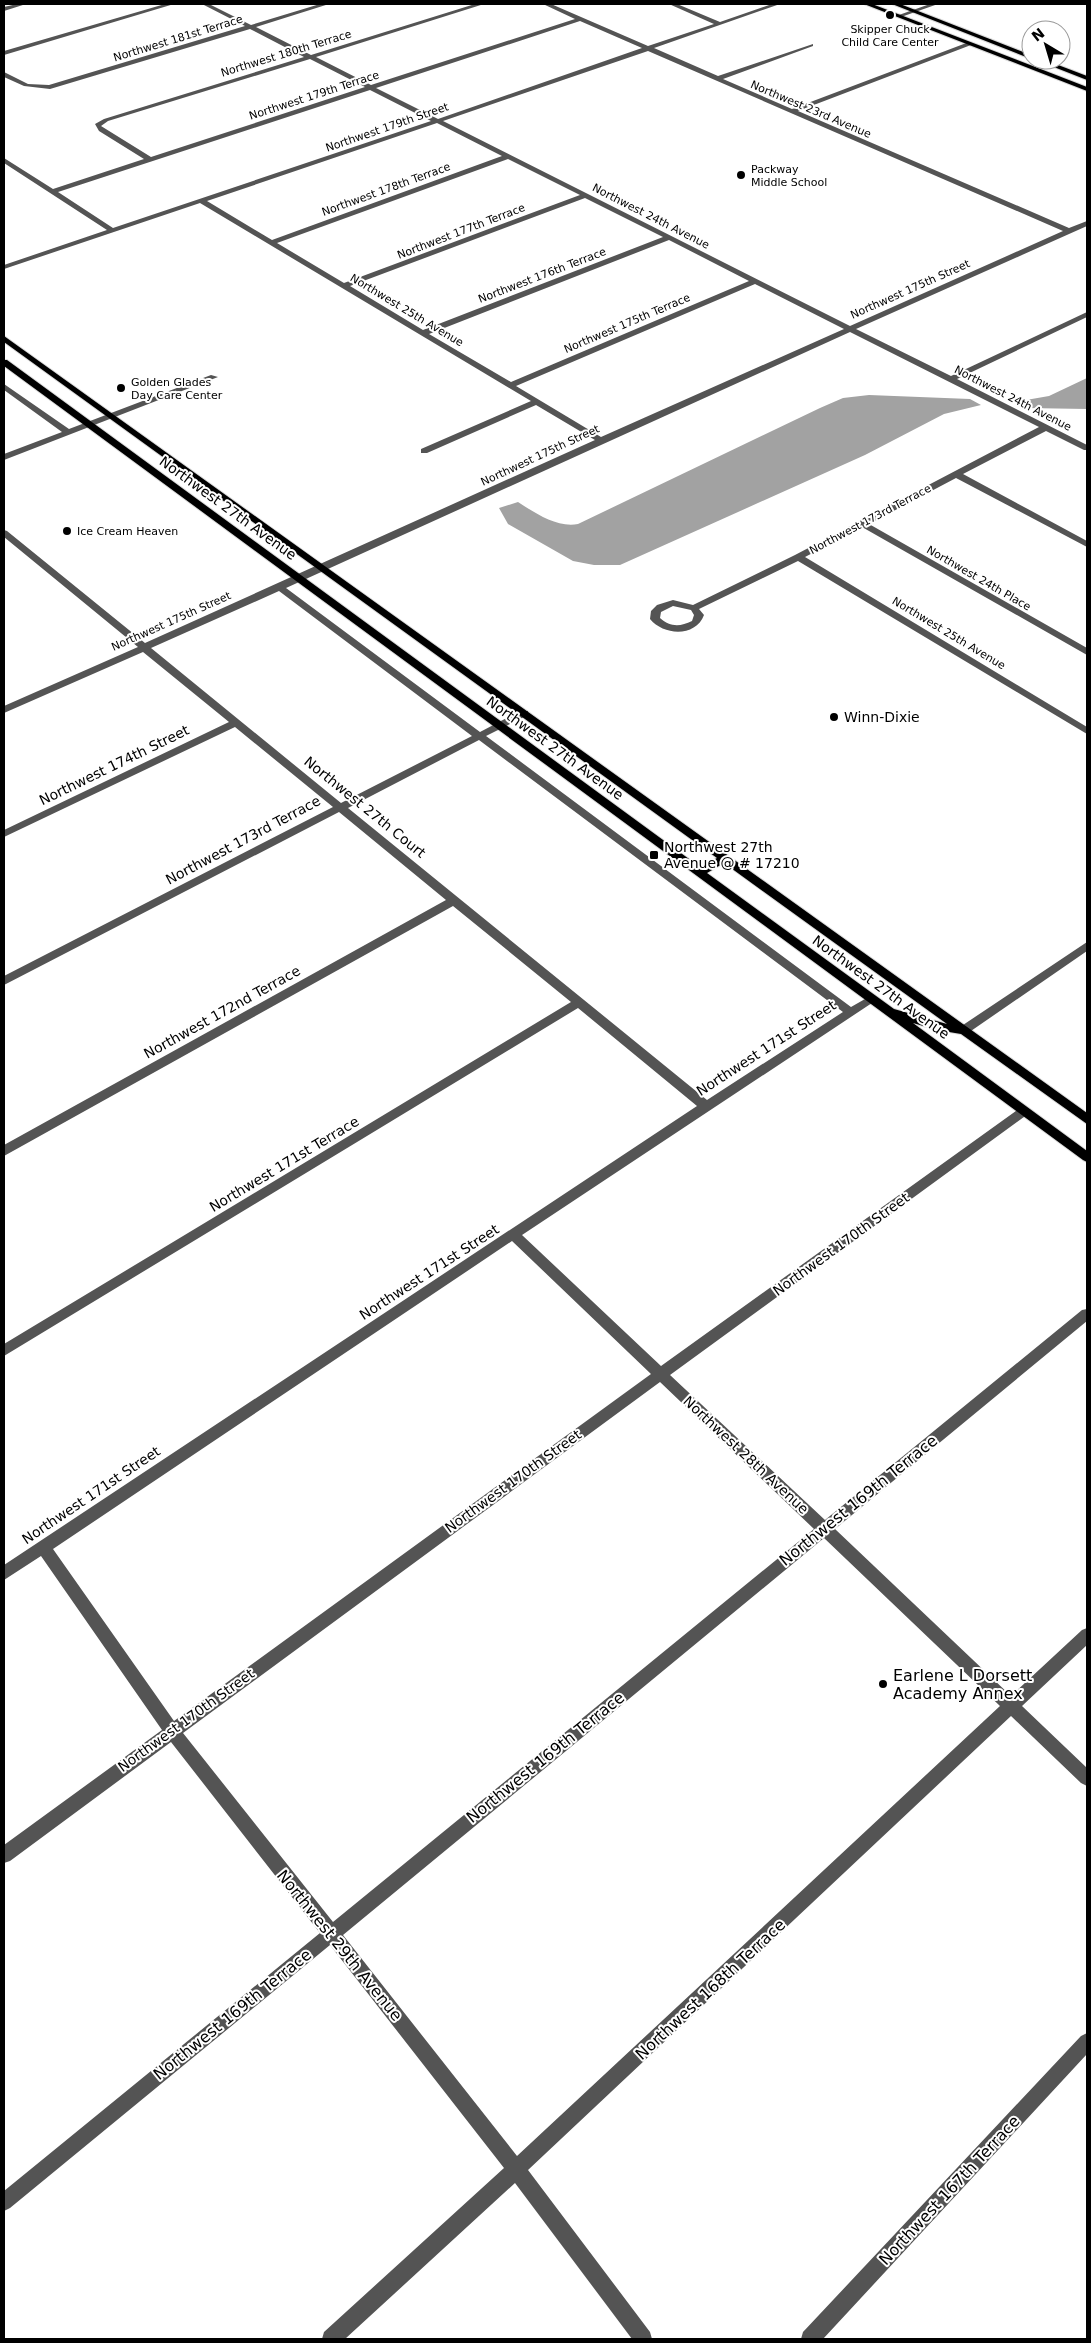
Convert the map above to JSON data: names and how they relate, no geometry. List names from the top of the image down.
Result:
{
  "streets": {
    "main road": ["Northwest 27th Avenue"],
    "street": [
      "Northwest 181st Terrace",
      "Northwest 180th Terrace",
      "Northwest 179th Terrace",
      "Northwest 23rd Avenue",
      "Northwest 179th Street",
      "Northwest 178th Terrace",
      "Northwest 24th Avenue",
      "Northwest 177th Terrace",
      "Northwest 176th Terrace",
      "Northwest 175th Street",
      "Northwest 25th Avenue",
      "Northwest 175th Terrace",
      "Northwest 173rd Terrace",
      "Northwest 24th Place",
      "Northwest 174th Street",
      "Northwest 27th Court",
      "Northwest 172nd Terrace",
      "Northwest 171st Street",
      "Northwest 171st Terrace",
      "Northwest 170th Street",
      "Northwest 28th Avenue",
      "Northwest 169th Terrace",
      "Northwest 29th Avenue",
      "Northwest 168th Terrace",
      "Northwest 167th Terrace"
    ]
  },
  "crossings": [
    ["Northwest 181st Terrace", "Northwest 24th Avenue"],
    ["Northwest 180th Terrace", "Northwest 179th Terrace"],
    ["Northwest 180th Terrace", "Northwest 24th Avenue"],
    ["Northwest 179th Terrace", "Northwest 23rd Avenue"],
    ["Northwest 179th Terrace", "Northwest 24th Avenue"],
    ["Northwest 23rd Avenue", "Northwest 179th Street"],
    ["Northwest 23rd Avenue", "Northwest 175th Street"],
    ["Northwest 179th Street", "Northwest 24th Avenue"],
    ["Northwest 179th Street", "Northwest 25th Avenue"],
    ["Northwest 178th Terrace", "Northwest 24th Avenue"],
    ["Northwest 178th Terrace", "Northwest 25th Avenue"],
    ["Northwest 24th Avenue", "Northwest 177th Terrace"],
    ["Northwest 24th Avenue", "Northwest 176th Terrace"],
    ["Northwest 24th Avenue", "Northwest 175th Street"],
    ["Northwest 24th Avenue", "Northwest 175th Terrace"],
    ["Northwest 24th Avenue", "Northwest 173rd Terrace"],
    ["Northwest 177th Terrace", "Northwest 25th Avenue"],
    ["Northwest 176th Terrace", "Northwest 25th Avenue"],
    ["Northwest 175th Street", "Northwest 25th Avenue"],
    ["Northwest 175th Street", "Northwest 27th Avenue"],
    ["Northwest 175th Street", "Northwest 27th Court"],
    ["Northwest 25th Avenue", "Northwest 175th Terrace"],
    ["Northwest 25th Avenue", "Northwest 173rd Terrace"],
    ["Northwest 27th Avenue", "Northwest 173rd Terrace"],
    ["Northwest 27th Avenue", "Northwest 171st Street"],
    ["Northwest 27th Avenue", "Northwest 170th Street"],
    ["Northwest 173rd Terrace", "Northwest 24th Place"],
    ["Northwest 173rd Terrace", "Northwest 27th Court"],
    ["Northwest 174th Street", "Northwest 27th Court"],
    ["Northwest 27th Court", "Northwest 172nd Terrace"],
    ["Northwest 27th Court", "Northwest 171st Street"],
    ["Northwest 27th Court", "Northwest 171st Terrace"],
    ["Northwest 171st Street", "Northwest 28th Avenue"],
    ["Northwest 171st Street", "Northwest 29th Avenue"],
    ["Northwest 170th Street", "Northwest 28th Avenue"],
    ["Northwest 170th Street", "Northwest 29th Avenue"],
    ["Northwest 28th Avenue", "Northwest 169th Terrace"],
    ["Northwest 28th Avenue", "Northwest 168th Terrace"],
    ["Northwest 169th Terrace", "Northwest 29th Avenue"],
    ["Northwest 29th Avenue", "Northwest 168th Terrace"]
  ],
  "places": {
    "other": [
      "Skipper Chuck Child Care Center",
      "Packway Middle School",
      "Golden Glades Day Care Center",
      "Ice Cream Heaven",
      "Winn-Dixie",
      "Earlene L Dorsett Academy Annex"
    ],
    "transit": ["Northwest 27th Avenue @ # 17210"]
  },
  "north": "top left"
}
